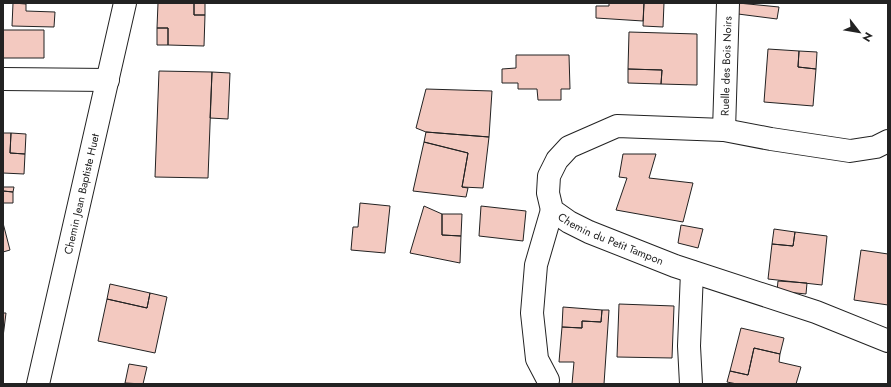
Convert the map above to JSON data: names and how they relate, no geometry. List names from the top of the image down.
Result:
{
  "streets": {
    "street": ["Ruelle des Bois Noirs", "Chemin Jean Baptiste Huet", "Chemin du Petit Tampon"]
  },
  "crossings": [
    ["Ruelle des Bois Noirs", "Chemin du Petit Tampon"]
  ],
  "north": "bottom right"
}
